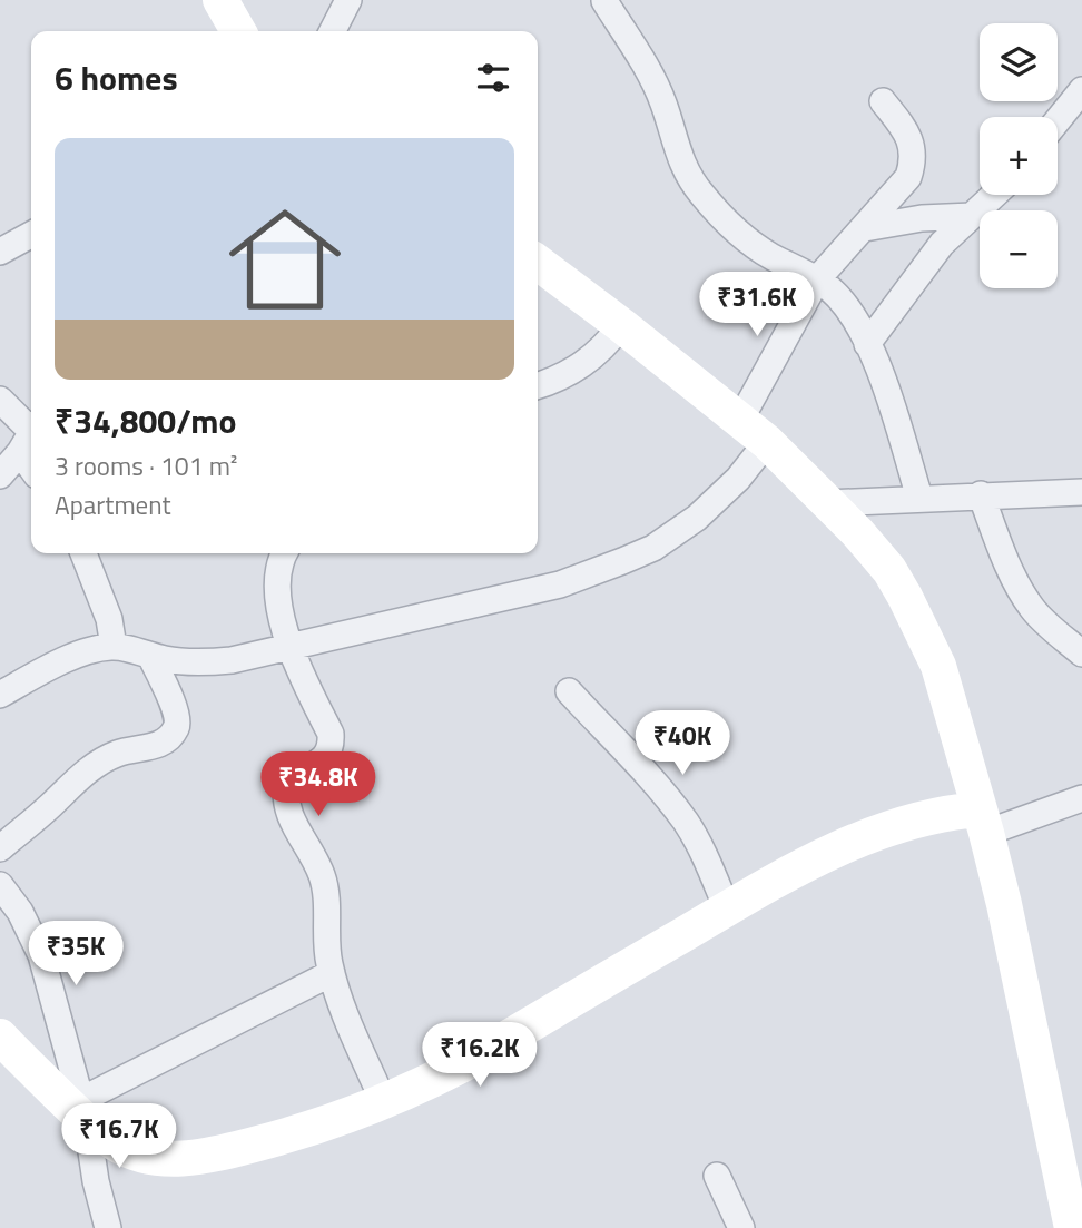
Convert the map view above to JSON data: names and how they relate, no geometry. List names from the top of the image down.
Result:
{
  "page": {
    "map_buttons": ["+", "−"],
    "heading": "6 homes",
    "list": [
      {
        "name": "₹34,800/mo",
        "note": "3 rooms · 101 m² · Apartment"
      }
    ],
    "price": [
      "₹31.6K",
      "₹40K",
      "₹34.8K",
      "₹35K",
      "₹16.2K",
      "₹16.7K"
    ]
  }
}
